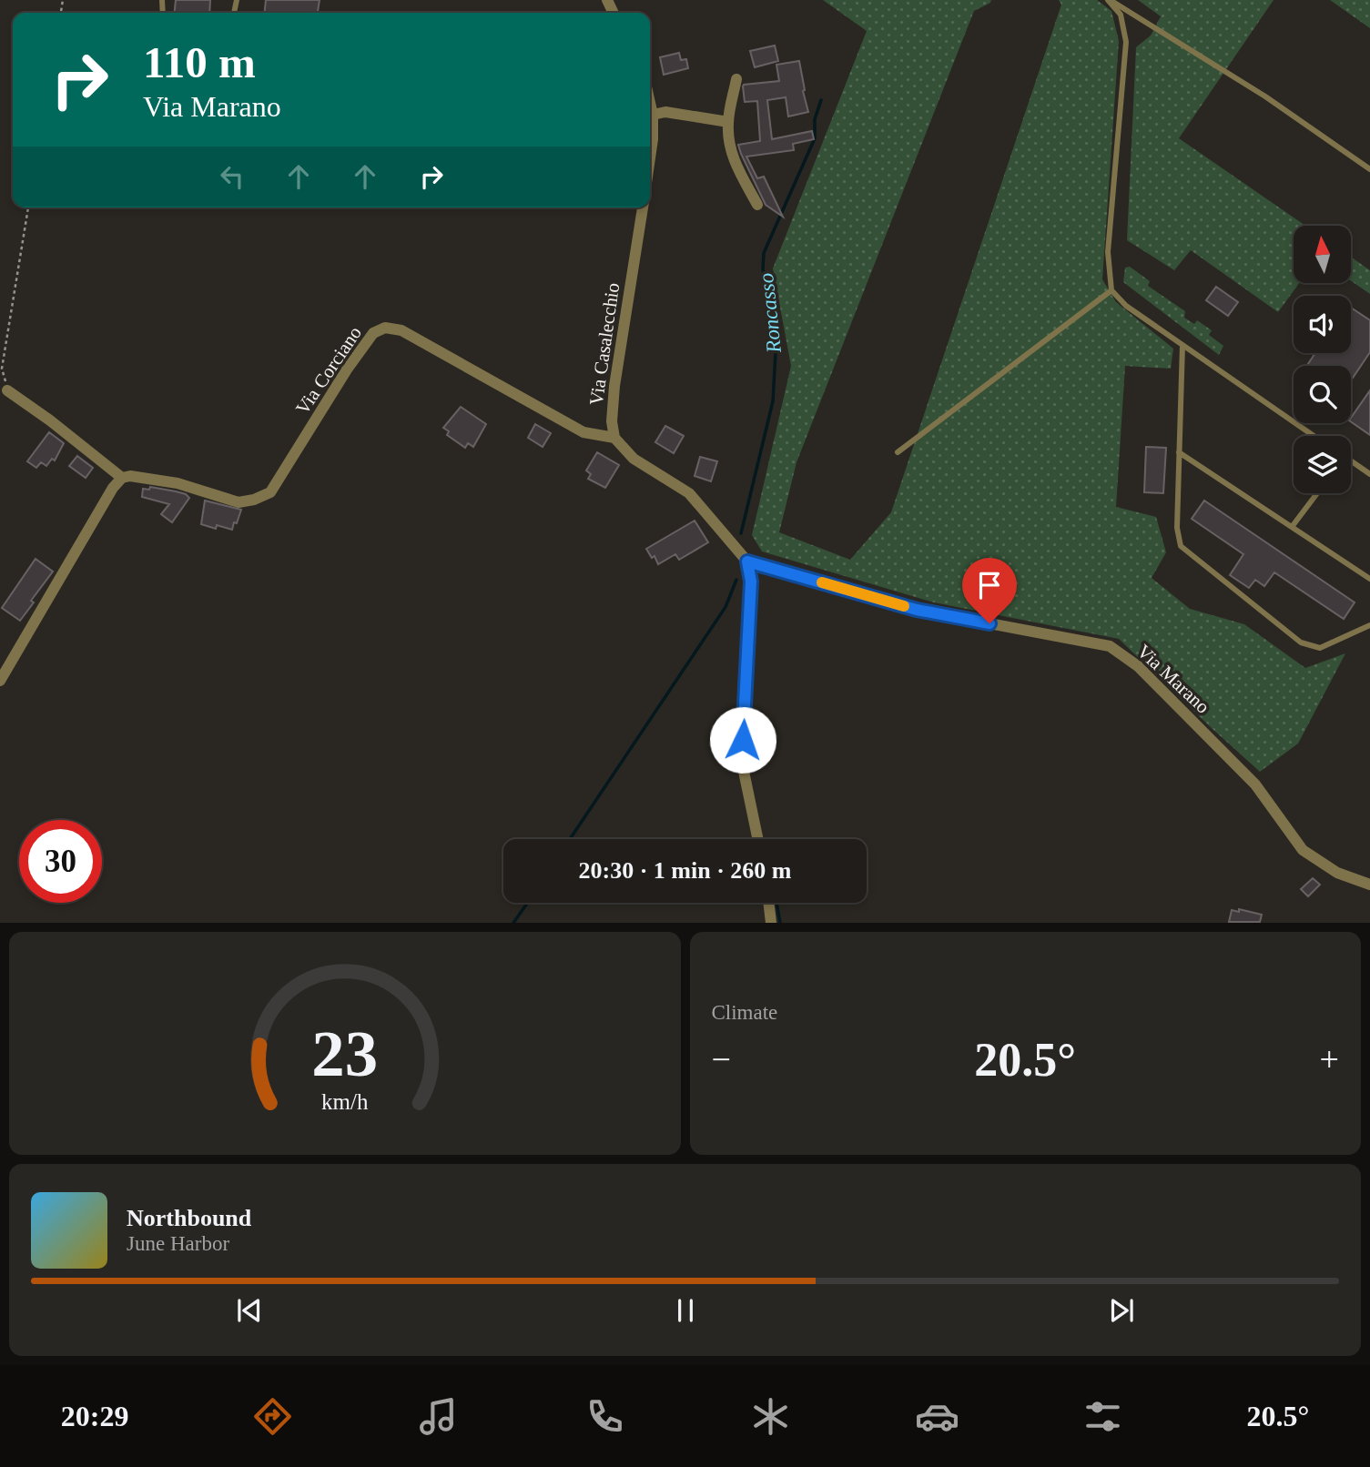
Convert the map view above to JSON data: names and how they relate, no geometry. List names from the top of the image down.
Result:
{
  "streets": {
    "street": ["Via Casalecchio", "Via Corciano", "Via Marano"]
  },
  "crossings": [
    ["Via Casalecchio", "Via Corciano"]
  ],
  "water": ["Roncasso"],
  "north": "top",
  "page": {
    "turn": ["110 m", "Via Marano"],
    "limit": "30",
    "trip": "20:30 · 1 min · 260 m",
    "tile": "Climate",
    "heat": ["−", "20.5°", "+"],
    "song": ["Northbound", "June Harbor"],
    "tabs": ["20:29", "20.5°"],
    "gauge": ["23", "km/h"]
  }
}
